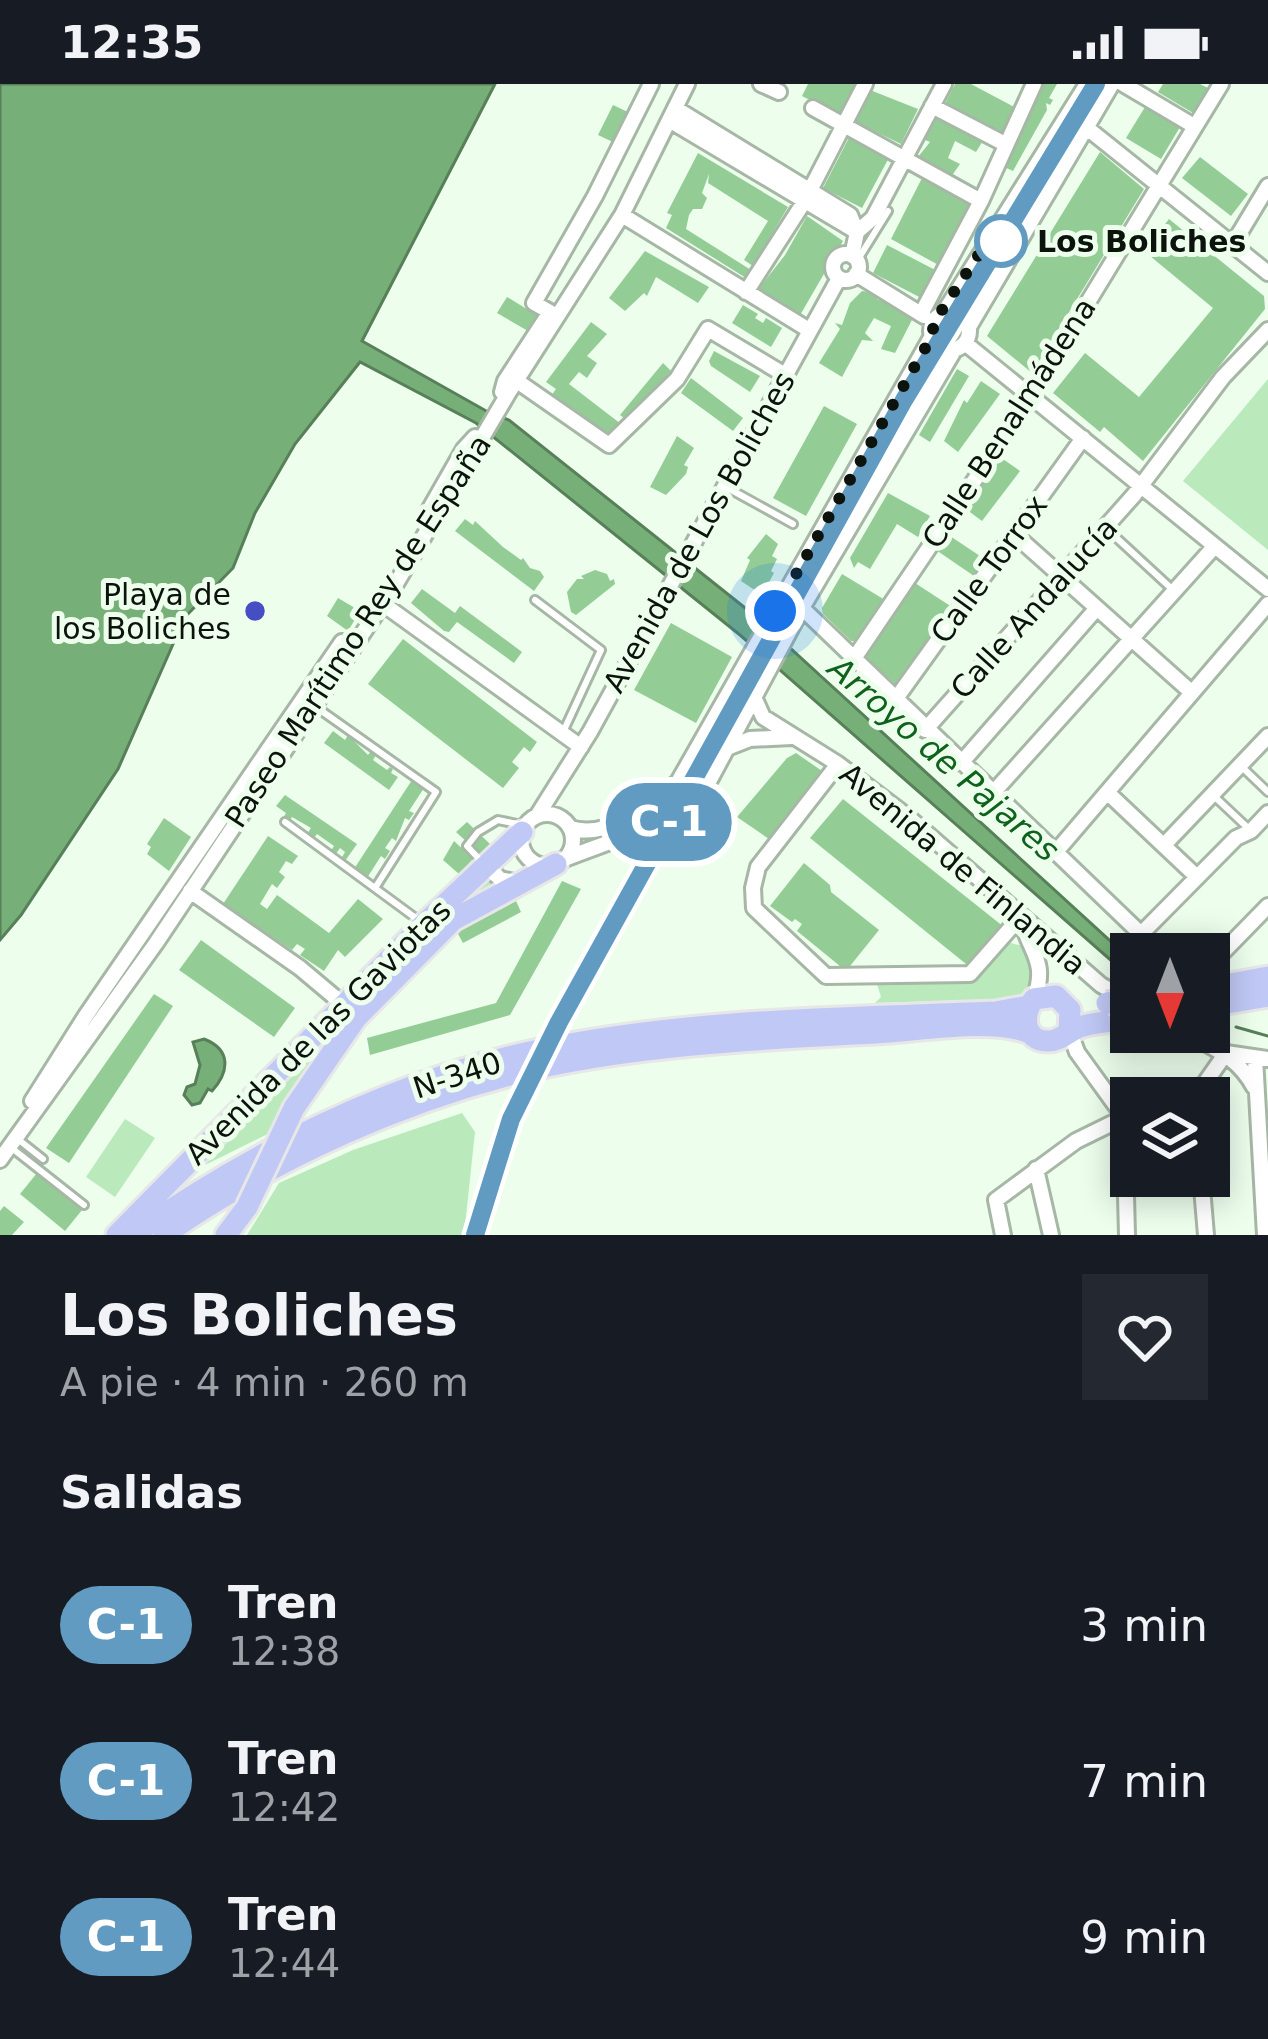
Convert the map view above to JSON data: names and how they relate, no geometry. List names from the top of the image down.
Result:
{
  "streets": {
    "main road": ["Avenida de las Gaviotas", "N-340"],
    "street": [
      "Calle Benalmádena",
      "Avenida de Los Boliches",
      "Calle Torrox",
      "Calle Andalucía",
      "Paseo Marítimo Rey de España",
      "Avenida de Finlandia"
    ]
  },
  "crossings": [
    ["Avenida de Los Boliches", "Avenida de las Gaviotas"]
  ],
  "water": ["Arroyo de Pajares"],
  "places": ["Los Boliches", "Playa de los Boliches"],
  "north": "bottom",
  "page": {
    "status": "12:35",
    "on_map": "C-1",
    "heading": [
      ["Los Boliches", "A pie · 4 min · 260 m"],
      "Salidas"
    ],
    "list": [
      {
        "mark": "C-1",
        "name": "Tren",
        "note": "12:38",
        "value": "3 min"
      },
      {
        "mark": "C-1",
        "name": "Tren",
        "note": "12:42",
        "value": "7 min"
      },
      {
        "mark": "C-1",
        "name": "Tren",
        "note": "12:44",
        "value": "9 min"
      }
    ]
  }
}
